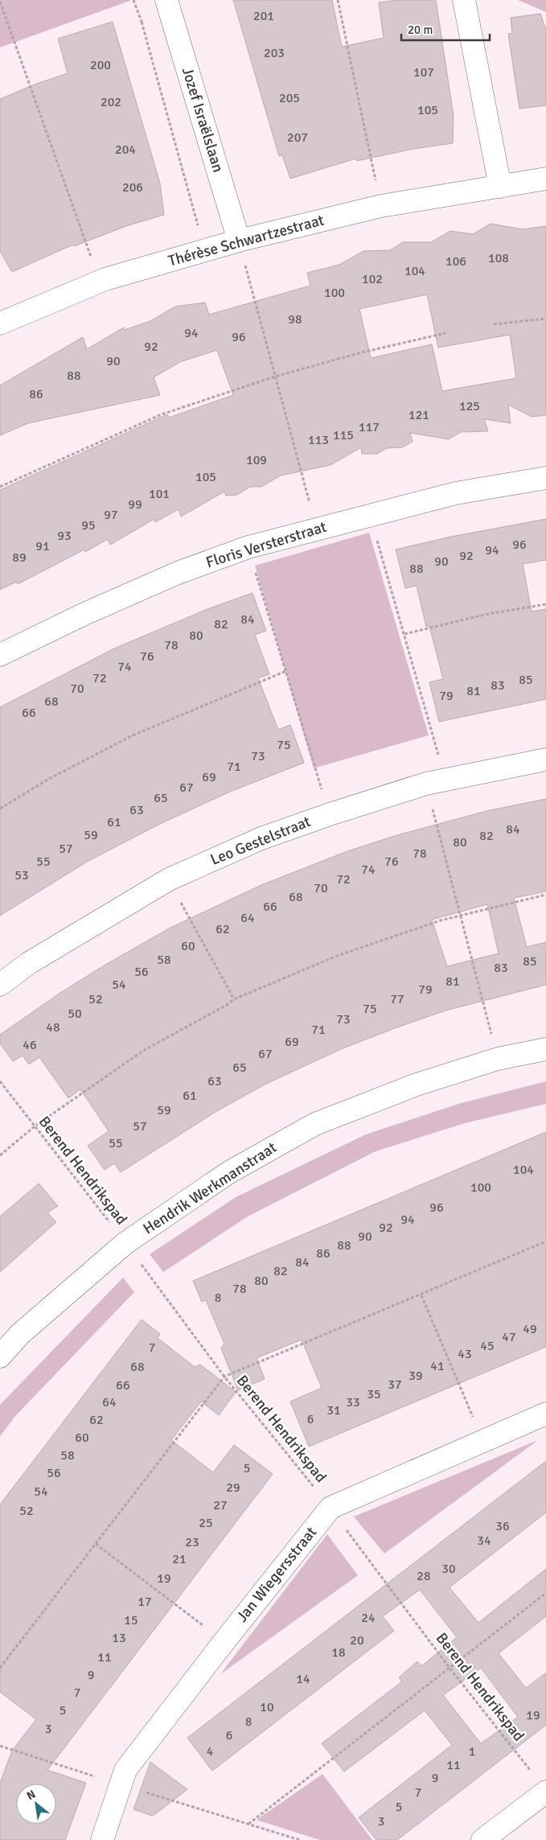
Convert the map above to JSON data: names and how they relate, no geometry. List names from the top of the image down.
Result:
{
  "streets": {
    "street": [
      "Jozef Israëlslaan",
      "Thérèse Schwartzestraat",
      "Floris Versterstraat",
      "Leo Gestelstraat",
      "Hendrik Werkmanstraat",
      "Jan Wiegersstraat"
    ],
    "path": ["Berend Hendrikspad"]
  },
  "crossings": [
    ["Jozef Israëlslaan", "Thérèse Schwartzestraat"],
    ["Berend Hendrikspad", "Hendrik Werkmanstraat"],
    ["Berend Hendrikspad", "Jan Wiegersstraat"]
  ],
  "house_numbers": [
    "201",
    "203",
    "200",
    "107",
    "205",
    "202",
    "105",
    "207",
    "204",
    "206",
    "108",
    "106",
    "104",
    "102",
    "100",
    "98",
    "94",
    "96",
    "92",
    "90",
    "88",
    "86",
    "125",
    "121",
    "117",
    "115",
    "113",
    "109",
    "105",
    "101",
    "99",
    "97",
    "95",
    "93",
    "96",
    "91",
    "94",
    "92",
    "89",
    "90",
    "88",
    "84",
    "82",
    "80",
    "78",
    "76",
    "74",
    "72",
    "85",
    "83",
    "70",
    "81",
    "79",
    "68",
    "66",
    "75",
    "73",
    "71",
    "69",
    "67",
    "65",
    "63",
    "61",
    "84",
    "59",
    "82",
    "80",
    "57",
    "78",
    "55",
    "76",
    "74",
    "53",
    "72",
    "70",
    "68",
    "66",
    "64",
    "62",
    "60",
    "58",
    "85",
    "83",
    "56",
    "81",
    "54",
    "79",
    "52",
    "77",
    "75",
    "50",
    "73",
    "48",
    "71",
    "69",
    "46",
    "67",
    "65",
    "63",
    "61",
    "59",
    "57",
    "55",
    "104",
    "100",
    "96",
    "94",
    "92",
    "90",
    "88",
    "86",
    "84",
    "82",
    "80",
    "78",
    "8",
    "49",
    "47",
    "45",
    "7",
    "43",
    "41",
    "68",
    "39",
    "37",
    "66",
    "35",
    "64",
    "33",
    "31",
    "6",
    "62",
    "60",
    "58",
    "5",
    "56",
    "29",
    "54",
    "27",
    "52",
    "25",
    "36",
    "34",
    "23",
    "21",
    "30",
    "28",
    "19",
    "17",
    "24",
    "15",
    "13",
    "20",
    "18",
    "11",
    "9",
    "14",
    "7",
    "10",
    "5",
    "19",
    "8",
    "3",
    "6",
    "4",
    "1",
    "11",
    "9",
    "7",
    "5",
    "3"
  ],
  "scale_bar": "20 m",
  "north": "top left"
}
